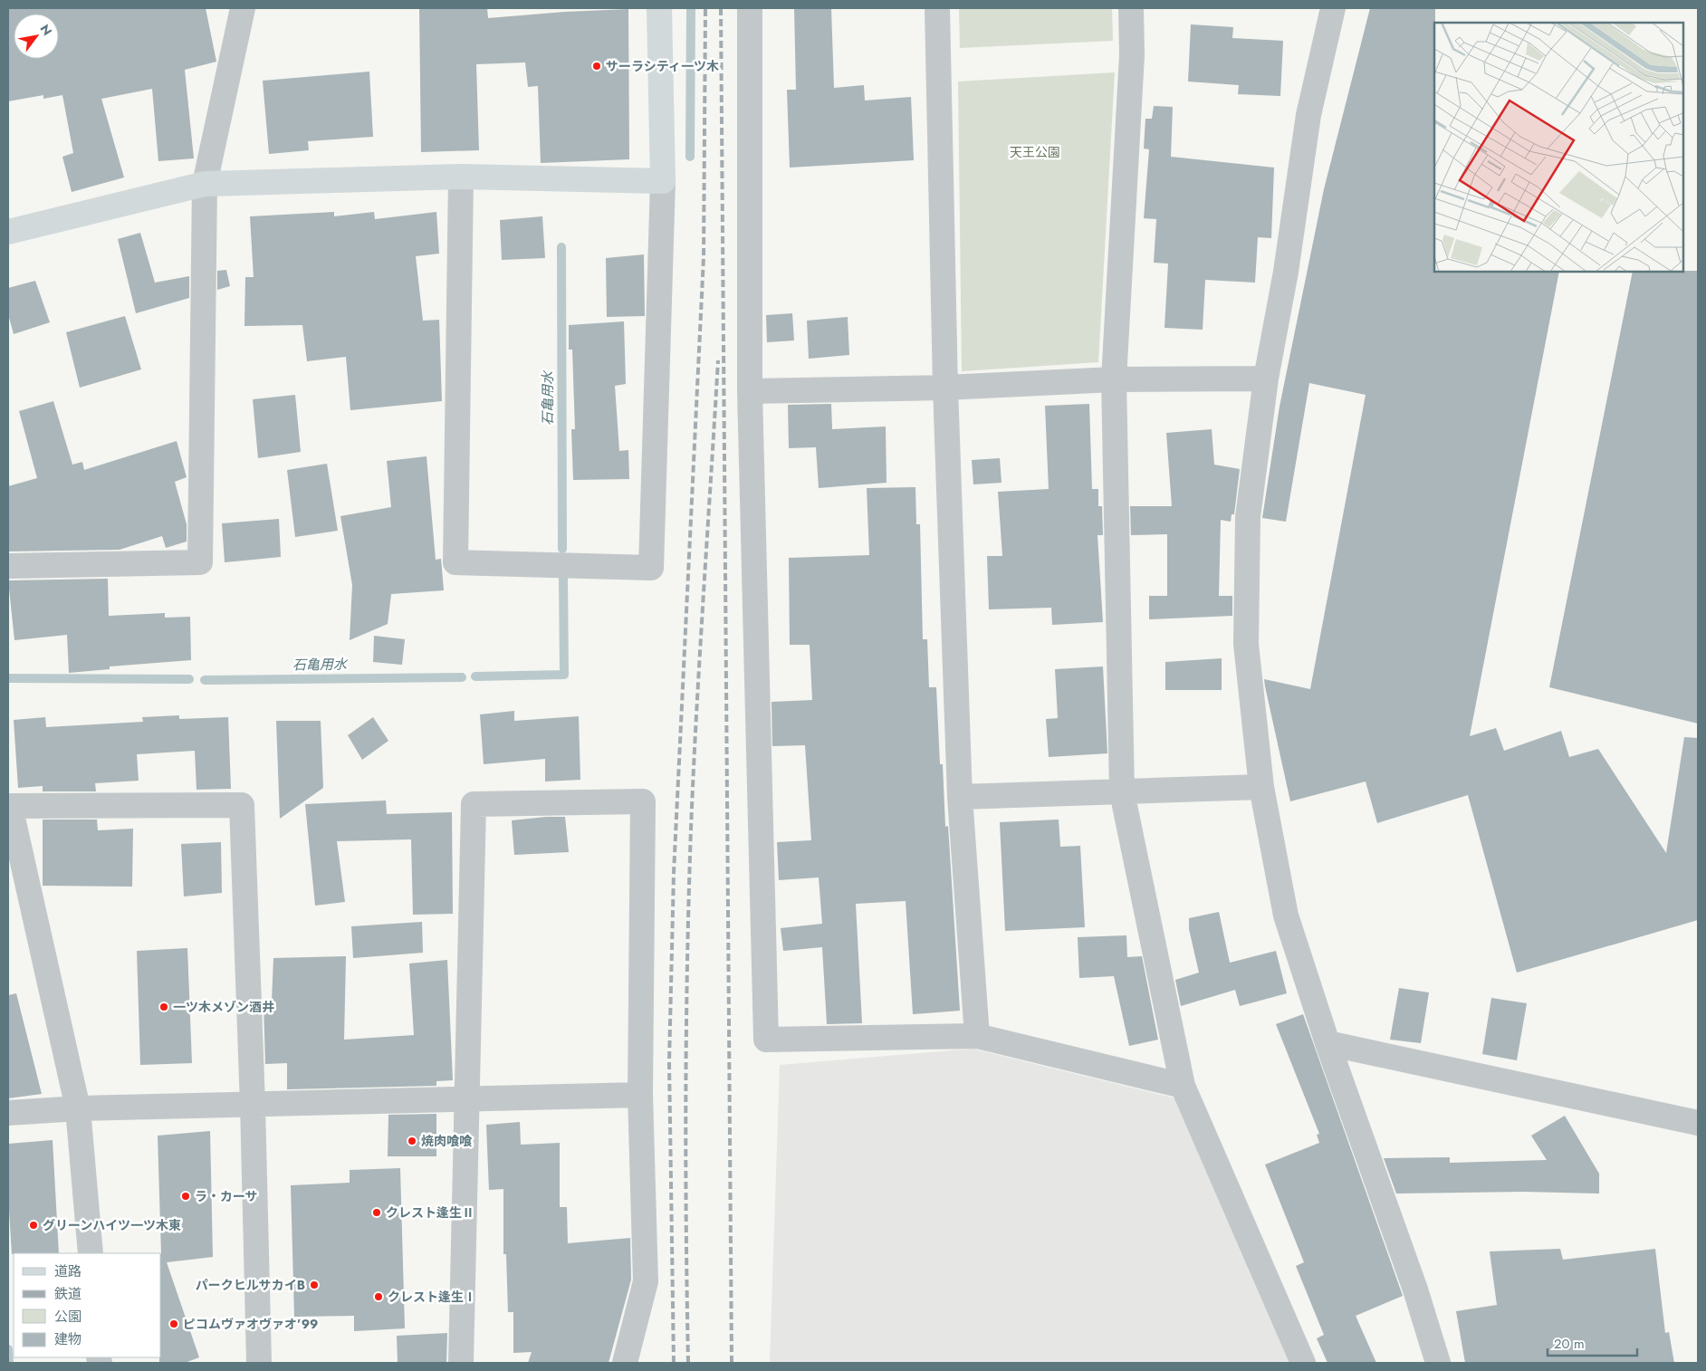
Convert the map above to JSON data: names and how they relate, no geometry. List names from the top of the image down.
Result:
{
  "water": ["石亀用水"],
  "parks": ["天王公園"],
  "places": [
    "サーラシティ一ツ木",
    "一ツ木メゾン酒井",
    "焼肉喰喰",
    "ラ・カーサ",
    "クレスト逢生Ⅱ",
    "グリーンハイツ一ツ木東",
    "パークヒルサカイB",
    "クレスト逢生Ⅰ",
    "ピコムヴァオヴァオ’99"
  ],
  "legend": [
    "道路",
    "鉄道",
    "公園",
    "建物"
  ],
  "scale_bar": "20 m",
  "north": "top right"
}
